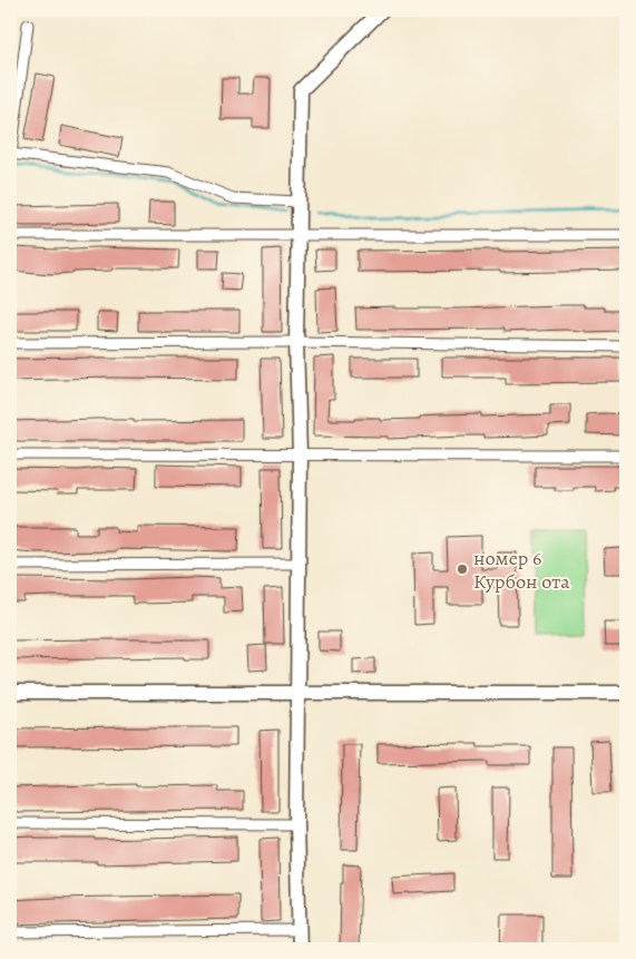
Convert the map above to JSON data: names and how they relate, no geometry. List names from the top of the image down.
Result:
{
  "places": ["номер 6 Курбон ота"]
}
